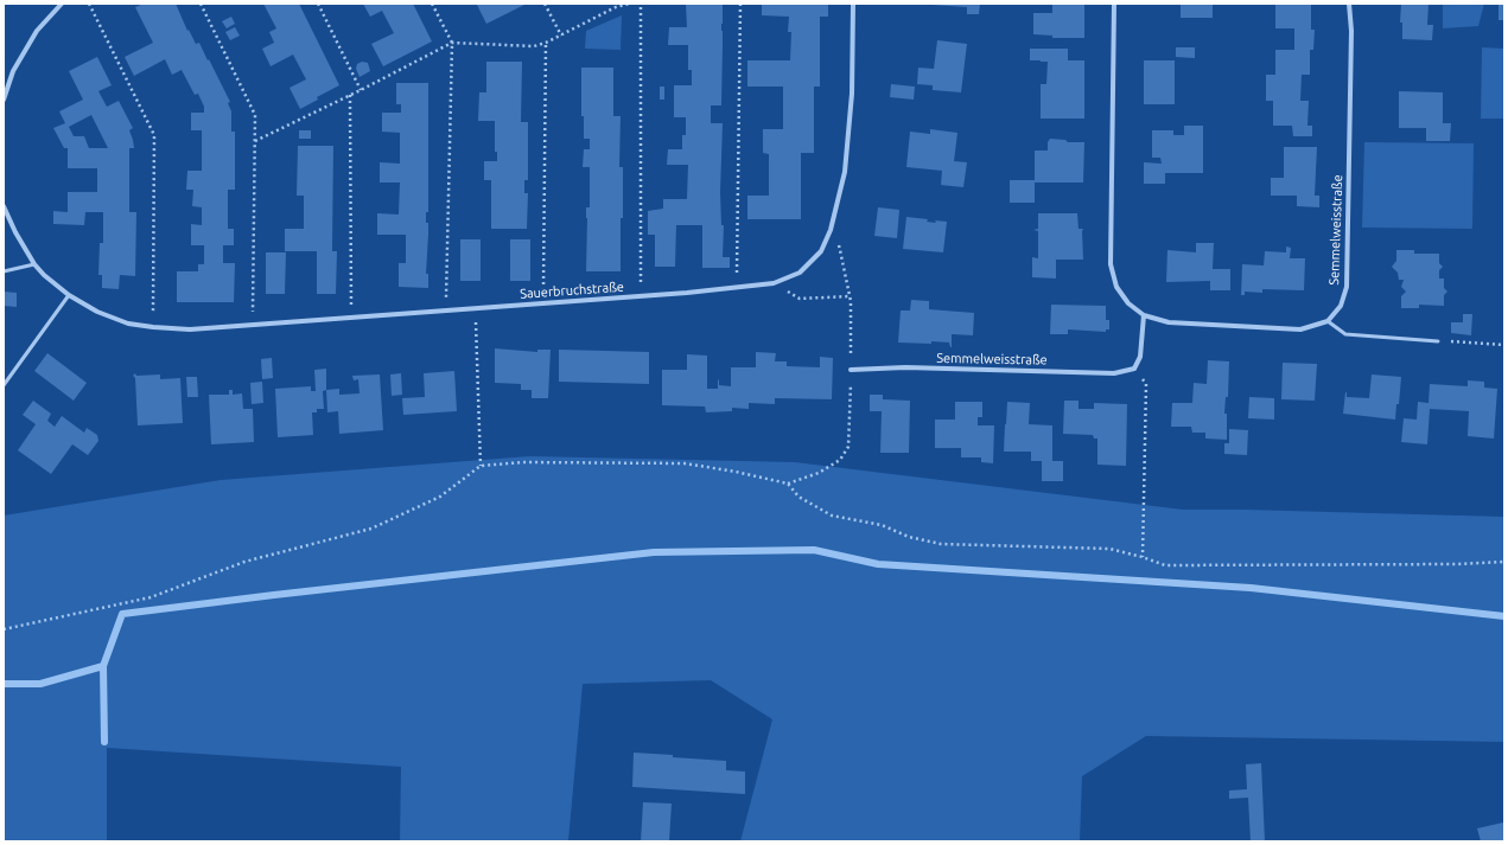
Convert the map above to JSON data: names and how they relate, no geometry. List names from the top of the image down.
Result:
{
  "streets": {
    "street": ["Semmelweisstraße", "Sauerbruchstraße"]
  }
}
